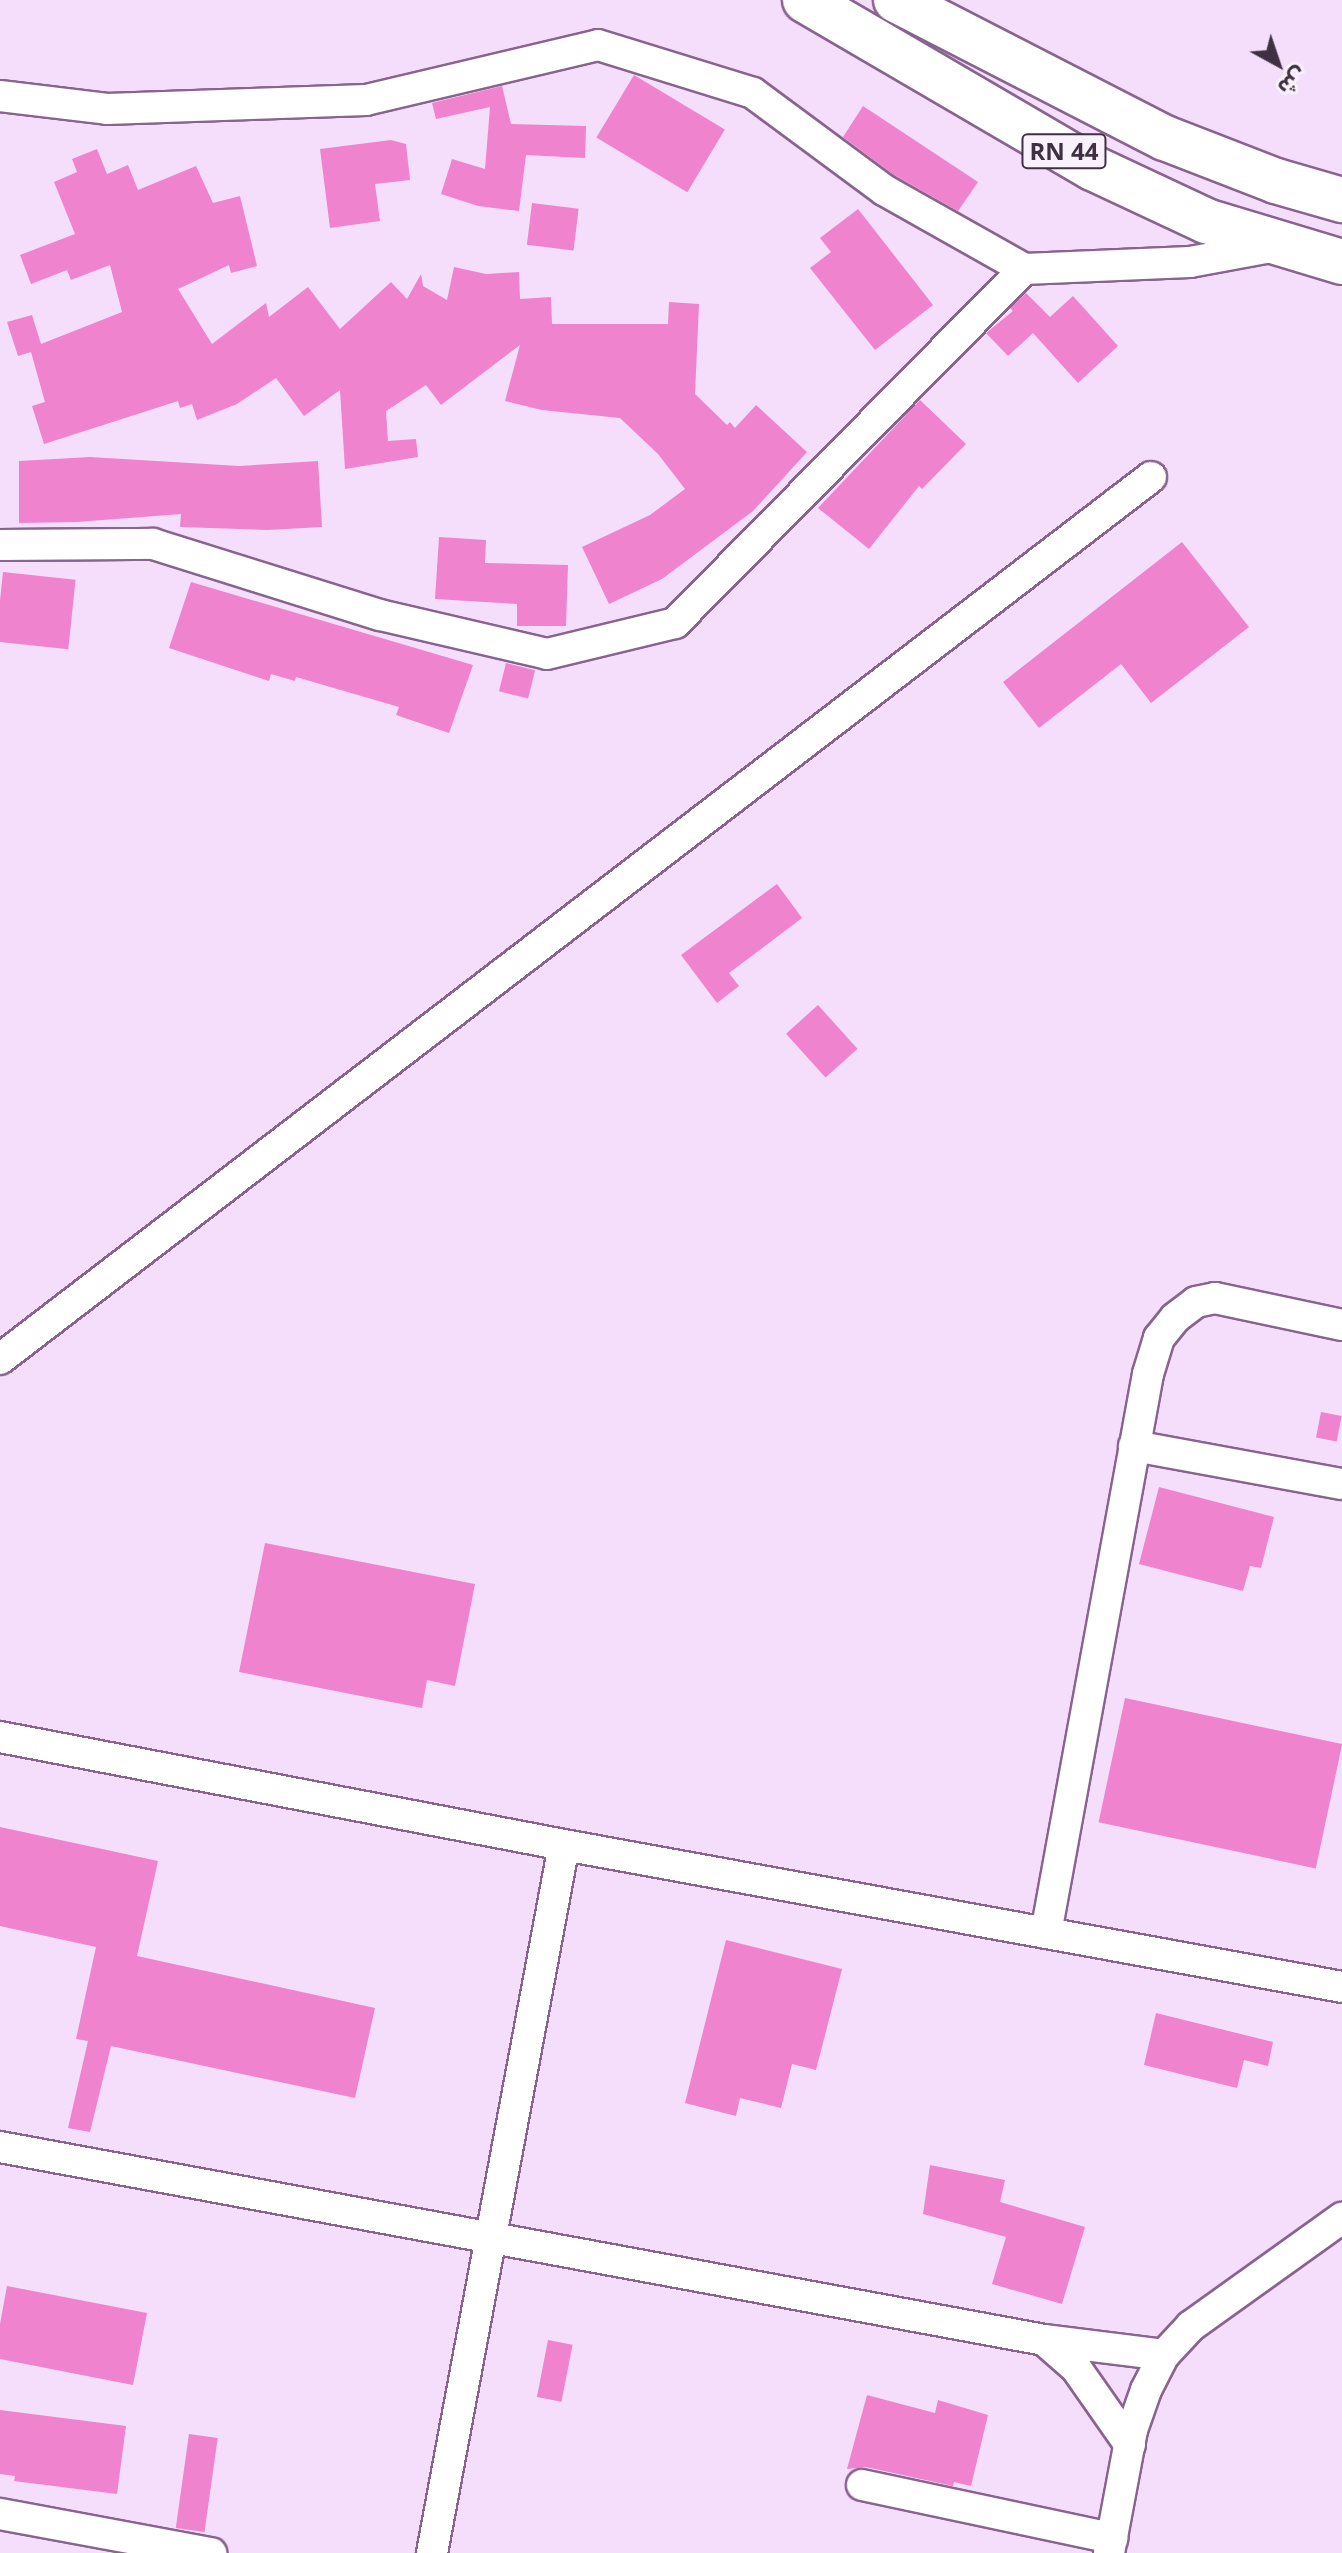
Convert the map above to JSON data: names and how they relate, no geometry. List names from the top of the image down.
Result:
{
  "streets": {
    "highway": ["RN 44"]
  },
  "north": "bottom right"
}
